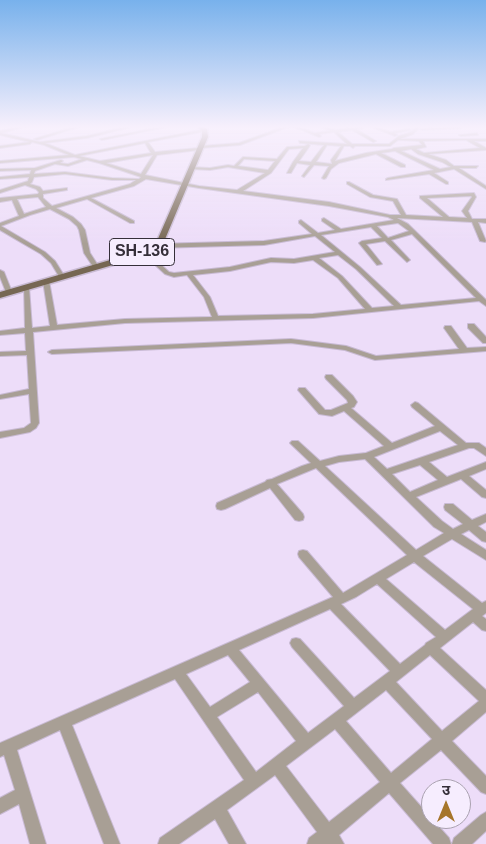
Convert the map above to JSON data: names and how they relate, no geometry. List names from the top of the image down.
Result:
{
  "streets": {
    "main road": ["SH-136"]
  },
  "north": "top"
}
